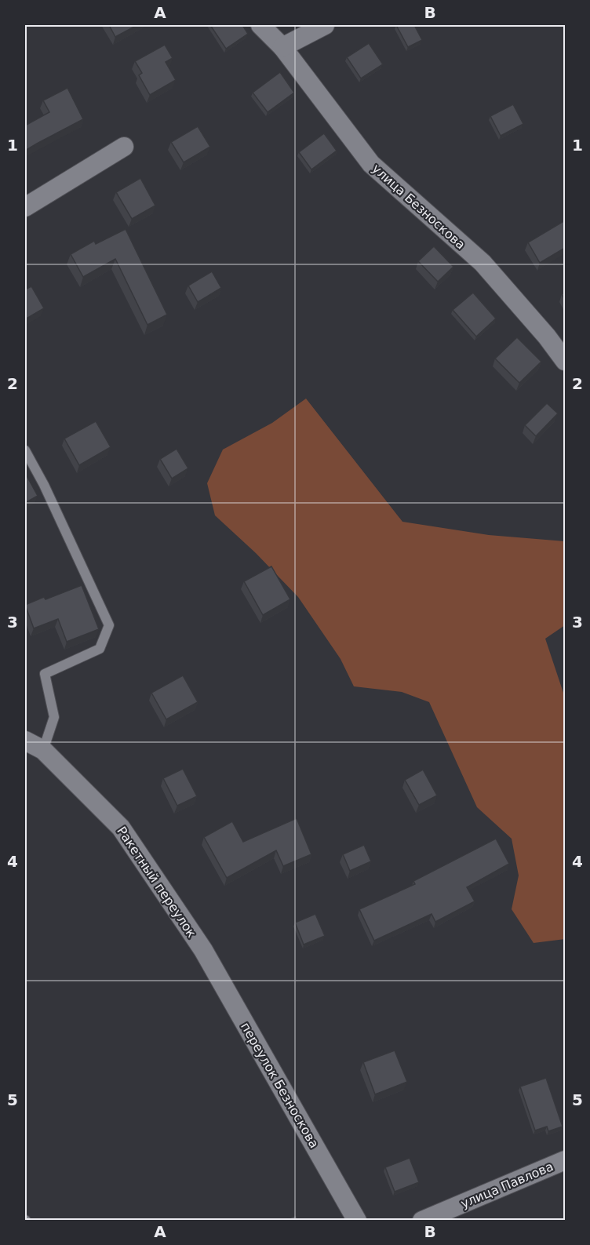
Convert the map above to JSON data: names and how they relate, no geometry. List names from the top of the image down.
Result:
{
  "streets": {
    "street": [
      "улица Безноскова",
      "Ракетный переулок",
      "переулок Безноскова",
      "улица Павлова"
    ]
  },
  "crossings": [
    ["Ракетный переулок", "переулок Безноскова"]
  ],
  "grid": {
    "columns": ["A", "B"],
    "rows": [
      "1",
      "2",
      "3",
      "4",
      "5"
    ]
  }
}
